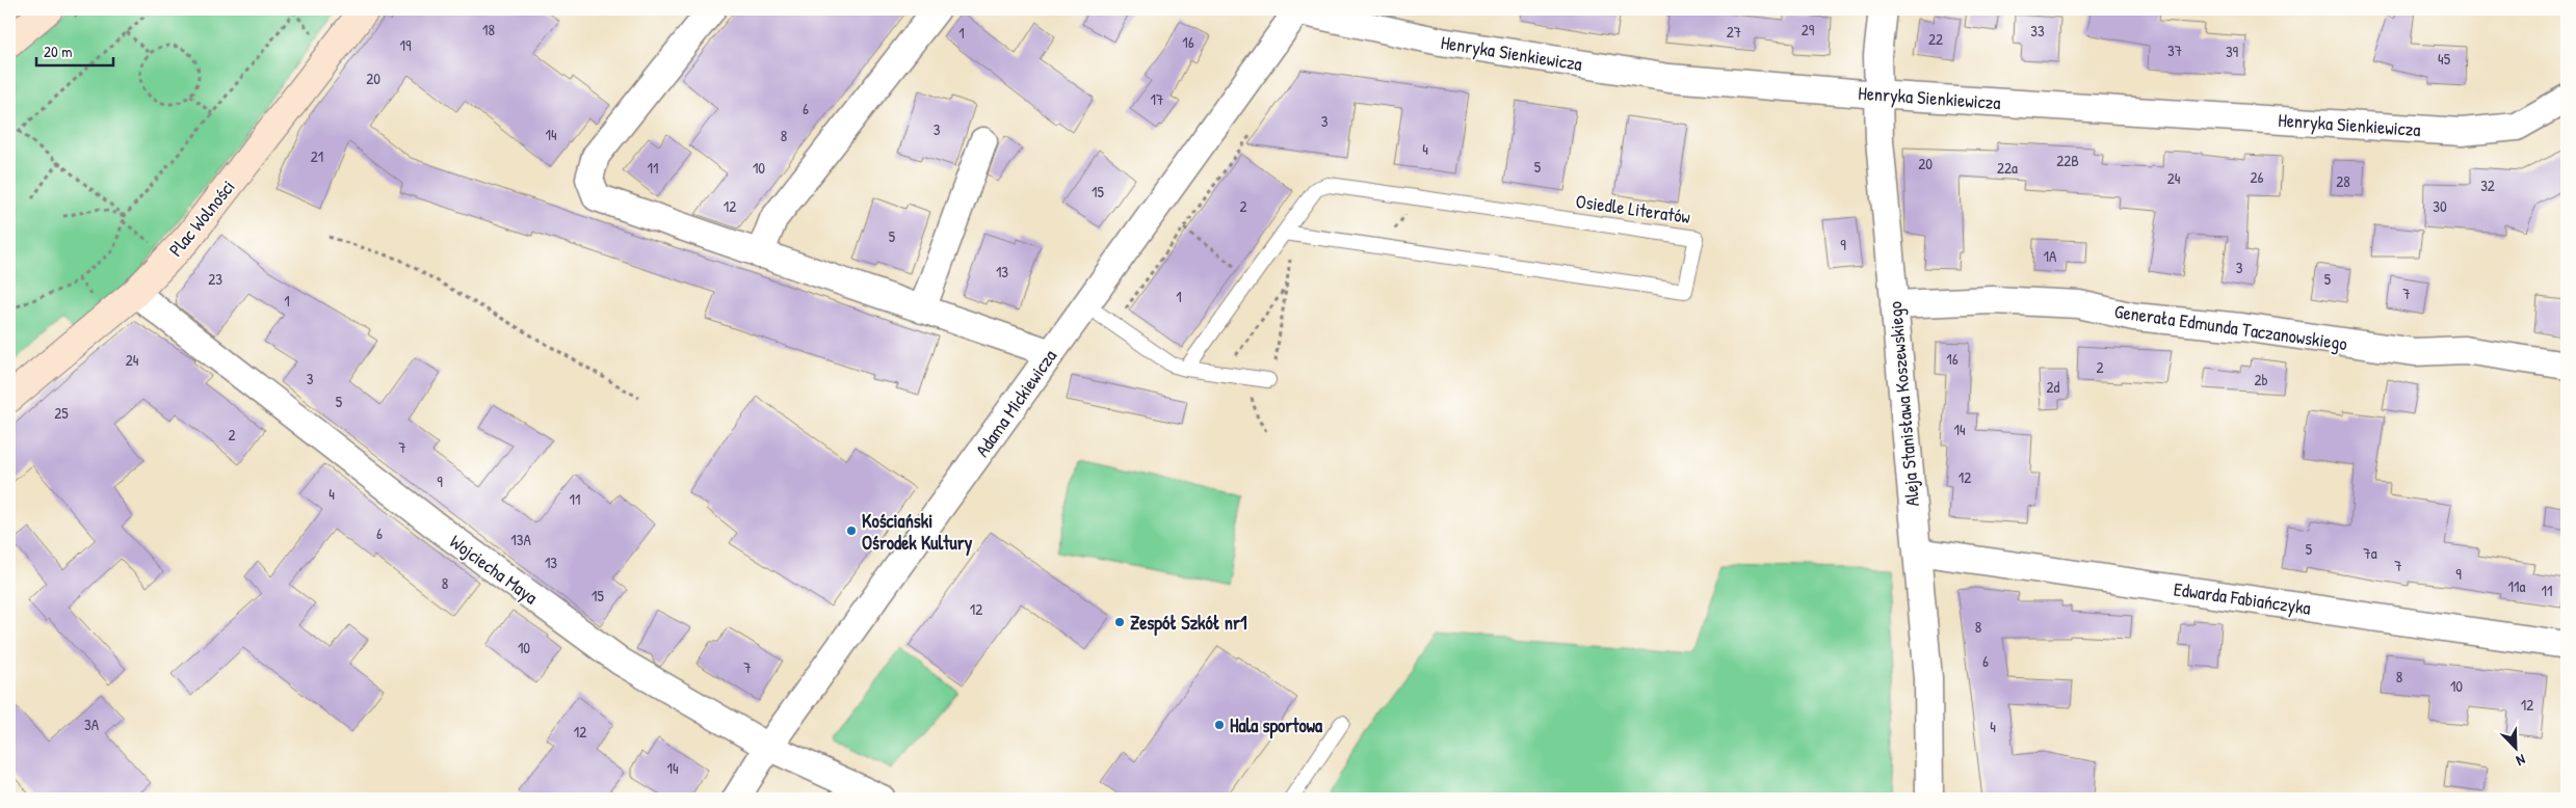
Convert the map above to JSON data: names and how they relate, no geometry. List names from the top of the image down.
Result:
{
  "streets": {
    "street": [
      "Henryka Sienkiewicza",
      "Plac Wolności",
      "Generała Edmunda Taczanowskiego",
      "Adama Mickiewicza",
      "Aleja Stanisława Koszewskiego",
      "Wojciecha Maya",
      "Edwarda Fabiańczyka"
    ],
    "lane": ["Osiedle Literatów"]
  },
  "crossings": [
    ["Henryka Sienkiewicza", "Adama Mickiewicza"],
    ["Henryka Sienkiewicza", "Aleja Stanisława Koszewskiego"],
    ["Plac Wolności", "Wojciecha Maya"],
    ["Generała Edmunda Taczanowskiego", "Aleja Stanisława Koszewskiego"],
    ["Adama Mickiewicza", "Wojciecha Maya"],
    ["Aleja Stanisława Koszewskiego", "Edwarda Fabiańczyka"]
  ],
  "places": ["Kościański Ośrodek Kultury", "Zespół Szkół nr1", "Hala sportowa"],
  "house_numbers": [
    "18",
    "29",
    "33",
    "27",
    "1",
    "22",
    "16",
    "19",
    "37",
    "39",
    "45",
    "20",
    "17",
    "6",
    "3",
    "3",
    "14",
    "8",
    "4",
    "21",
    "22B",
    "20",
    "5",
    "11",
    "10",
    "22a",
    "26",
    "24",
    "28",
    "32",
    "15",
    "12",
    "2",
    "30",
    "5",
    "9",
    "1A",
    "3",
    "13",
    "23",
    "5",
    "7",
    "1",
    "1",
    "16",
    "24",
    "2",
    "3",
    "2b",
    "2d",
    "5",
    "25",
    "14",
    "2",
    "7",
    "12",
    "9",
    "4",
    "11",
    "6",
    "13A",
    "5",
    "7a",
    "13",
    "7",
    "9",
    "8",
    "11a",
    "11",
    "15",
    "12",
    "8",
    "10",
    "6",
    "7",
    "8",
    "10",
    "12",
    "3A",
    "4",
    "12",
    "14"
  ],
  "scale_bar": "20 m",
  "north": "bottom right"
}
